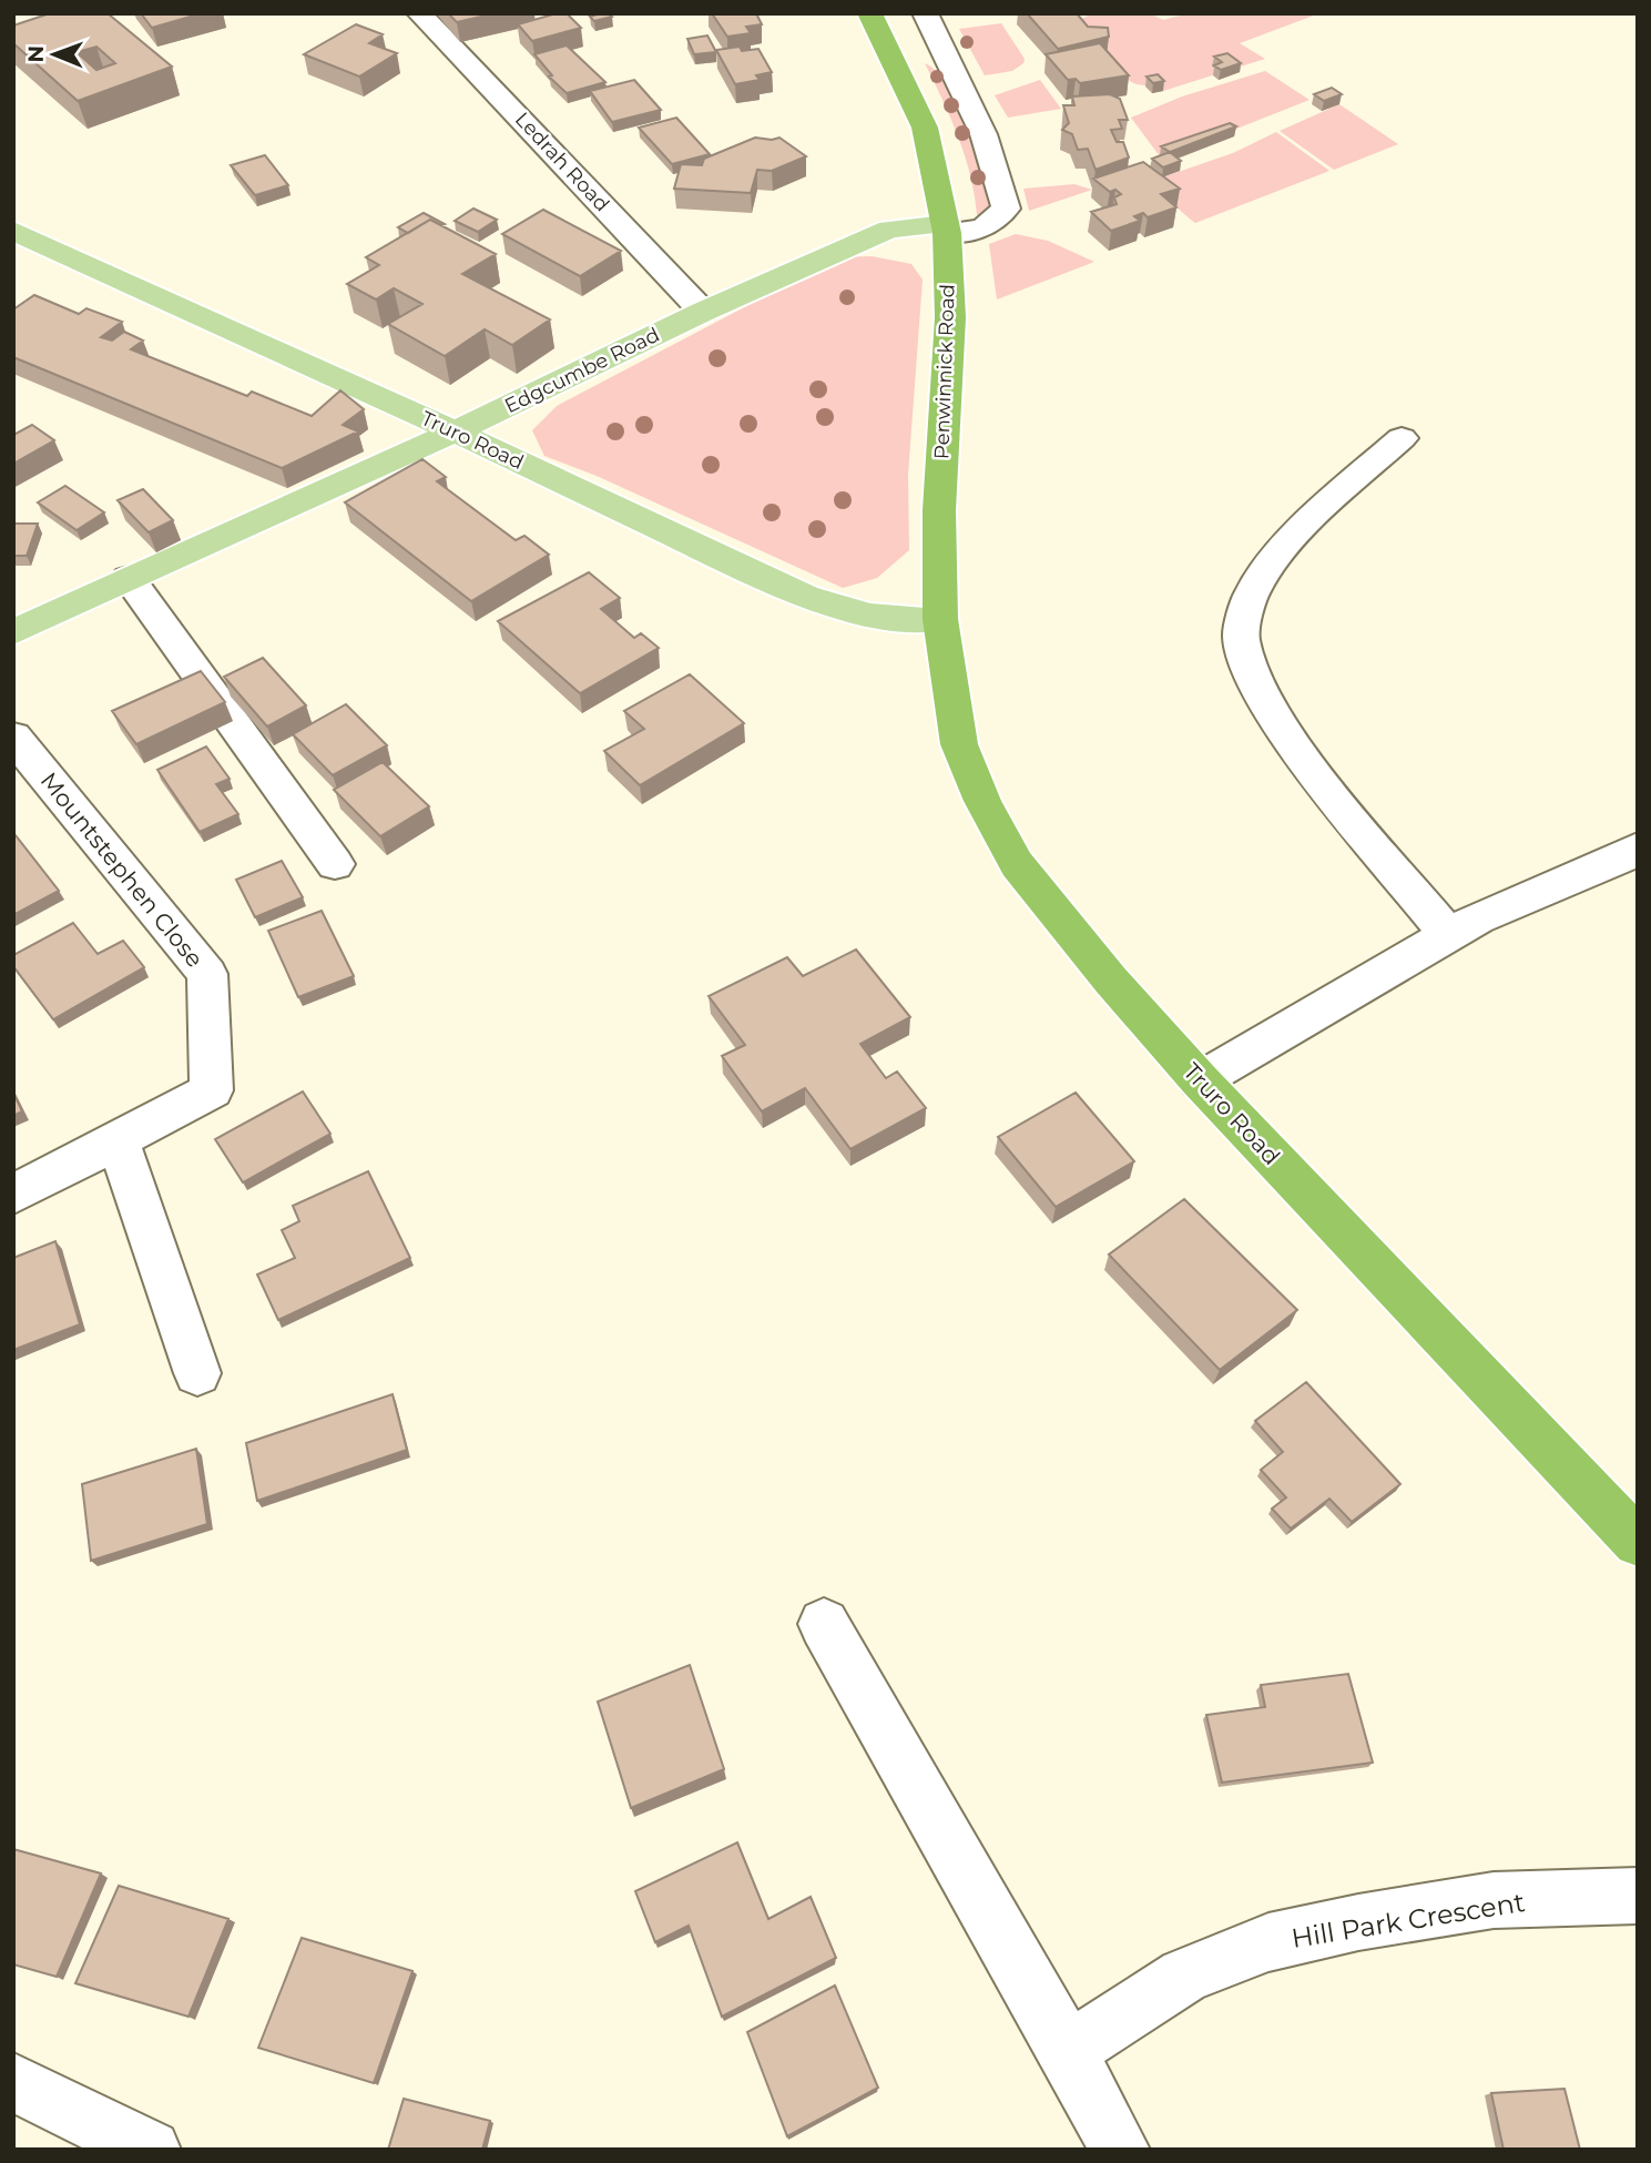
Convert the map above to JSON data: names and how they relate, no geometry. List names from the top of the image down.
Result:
{
  "streets": {
    "highway": ["Penwinnick Road", "Truro Road"],
    "main road": ["Edgcumbe Road"],
    "street": ["Ledrah Road", "Mountstephen Close", "Hill Park Crescent"]
  },
  "crossings": [
    ["Ledrah Road", "Edgcumbe Road"],
    ["Edgcumbe Road", "Penwinnick Road"],
    ["Edgcumbe Road", "Truro Road"],
    ["Penwinnick Road", "Truro Road"]
  ],
  "north": "left"
}
